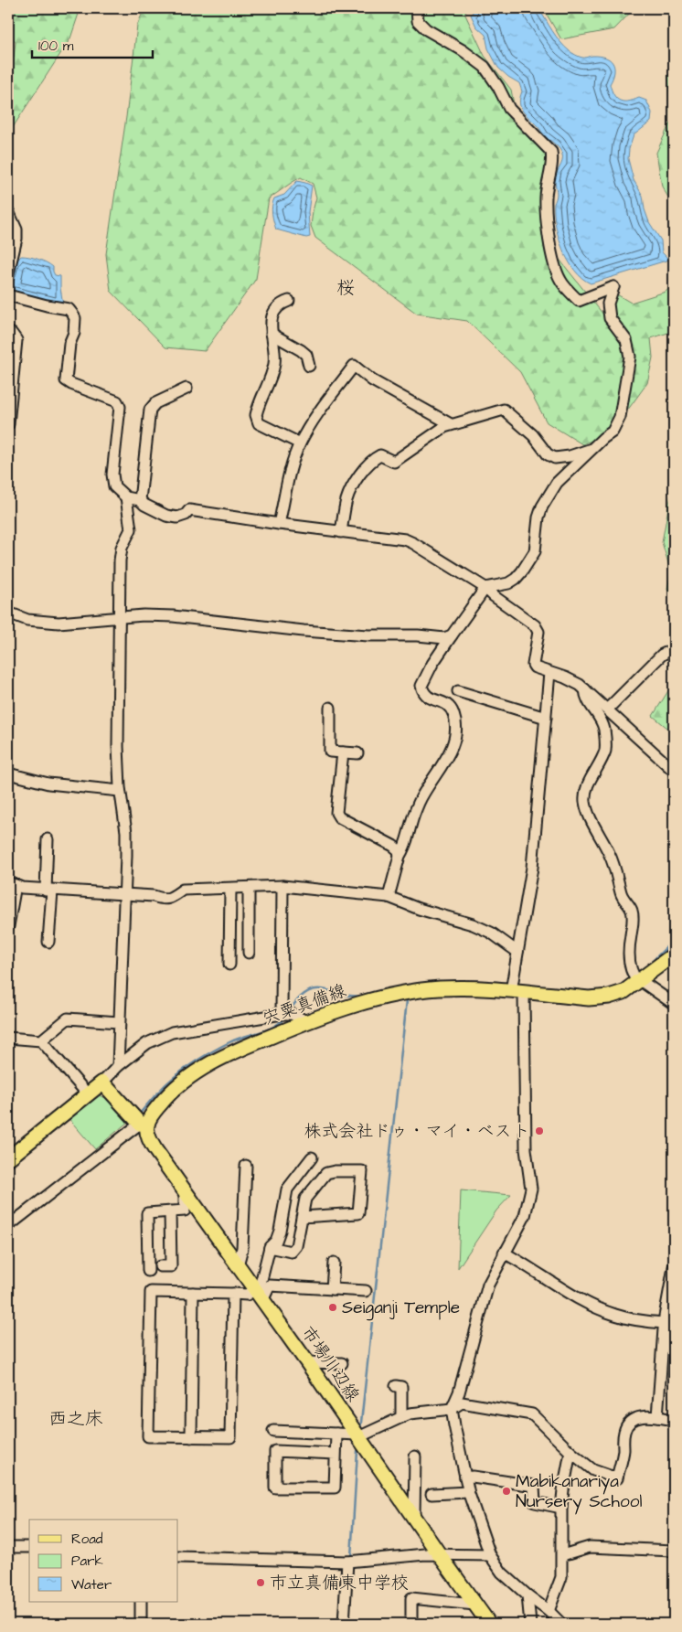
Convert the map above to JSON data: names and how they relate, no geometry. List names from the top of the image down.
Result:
{
  "streets": {
    "main road": ["宍粟真備線", "市場川辺線"]
  },
  "crossings": [
    ["宍粟真備線", "市場川辺線"]
  ],
  "districts": ["桜", "西之床"],
  "places": [
    "株式会社ドゥ・マイ・ベスト",
    "Seiganji Temple",
    "Mabikanariya Nursery School",
    "市立真備東中学校"
  ],
  "legend": ["Road", "Park", "Water"],
  "scale_bar": "100 m"
}
